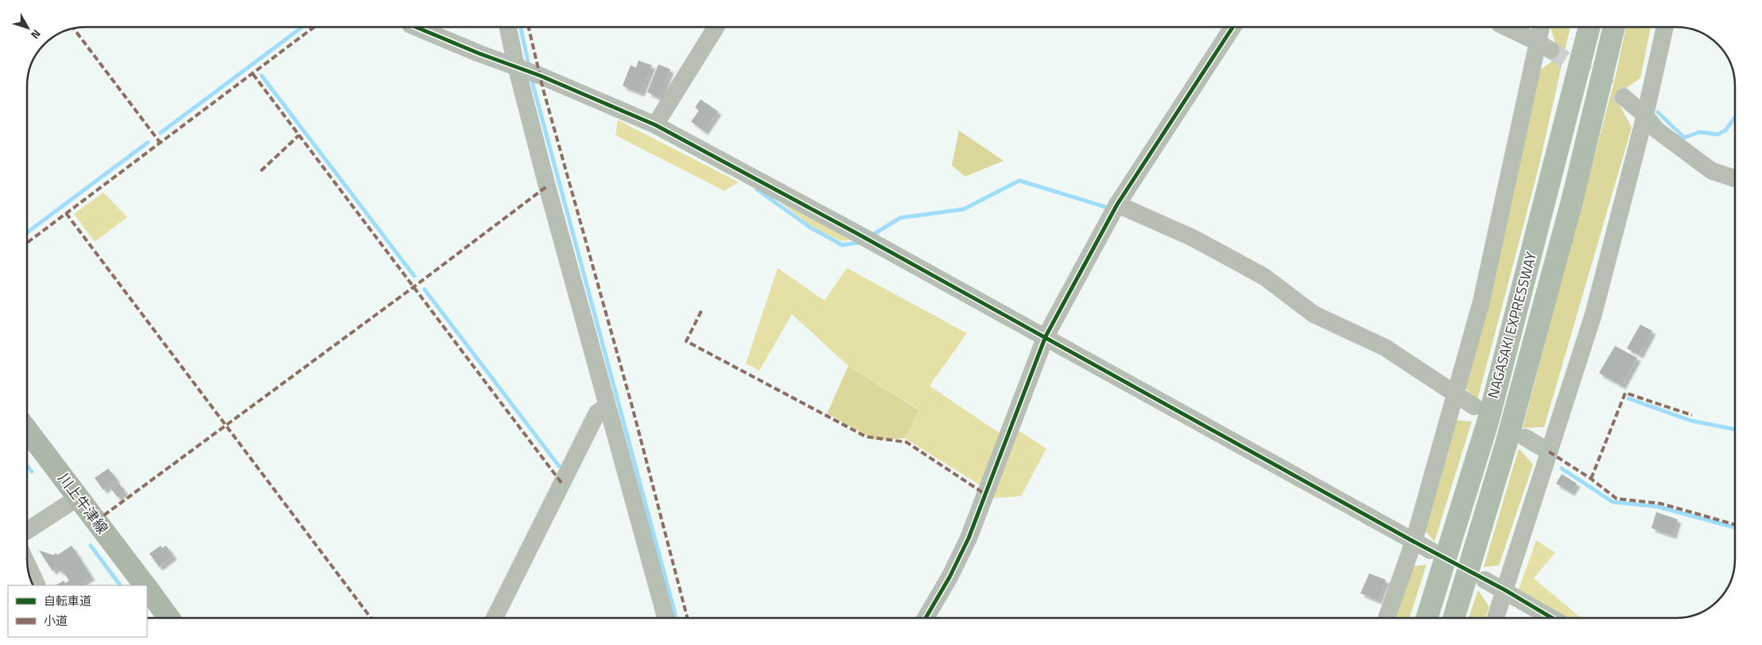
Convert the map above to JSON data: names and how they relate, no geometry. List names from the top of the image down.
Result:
{
  "streets": {
    "highway": ["NAGASAKI EXPRESSWAY"],
    "main road": ["川上牛津線"]
  },
  "legend": ["自転車道", "小道"],
  "north": "bottom right"
}
